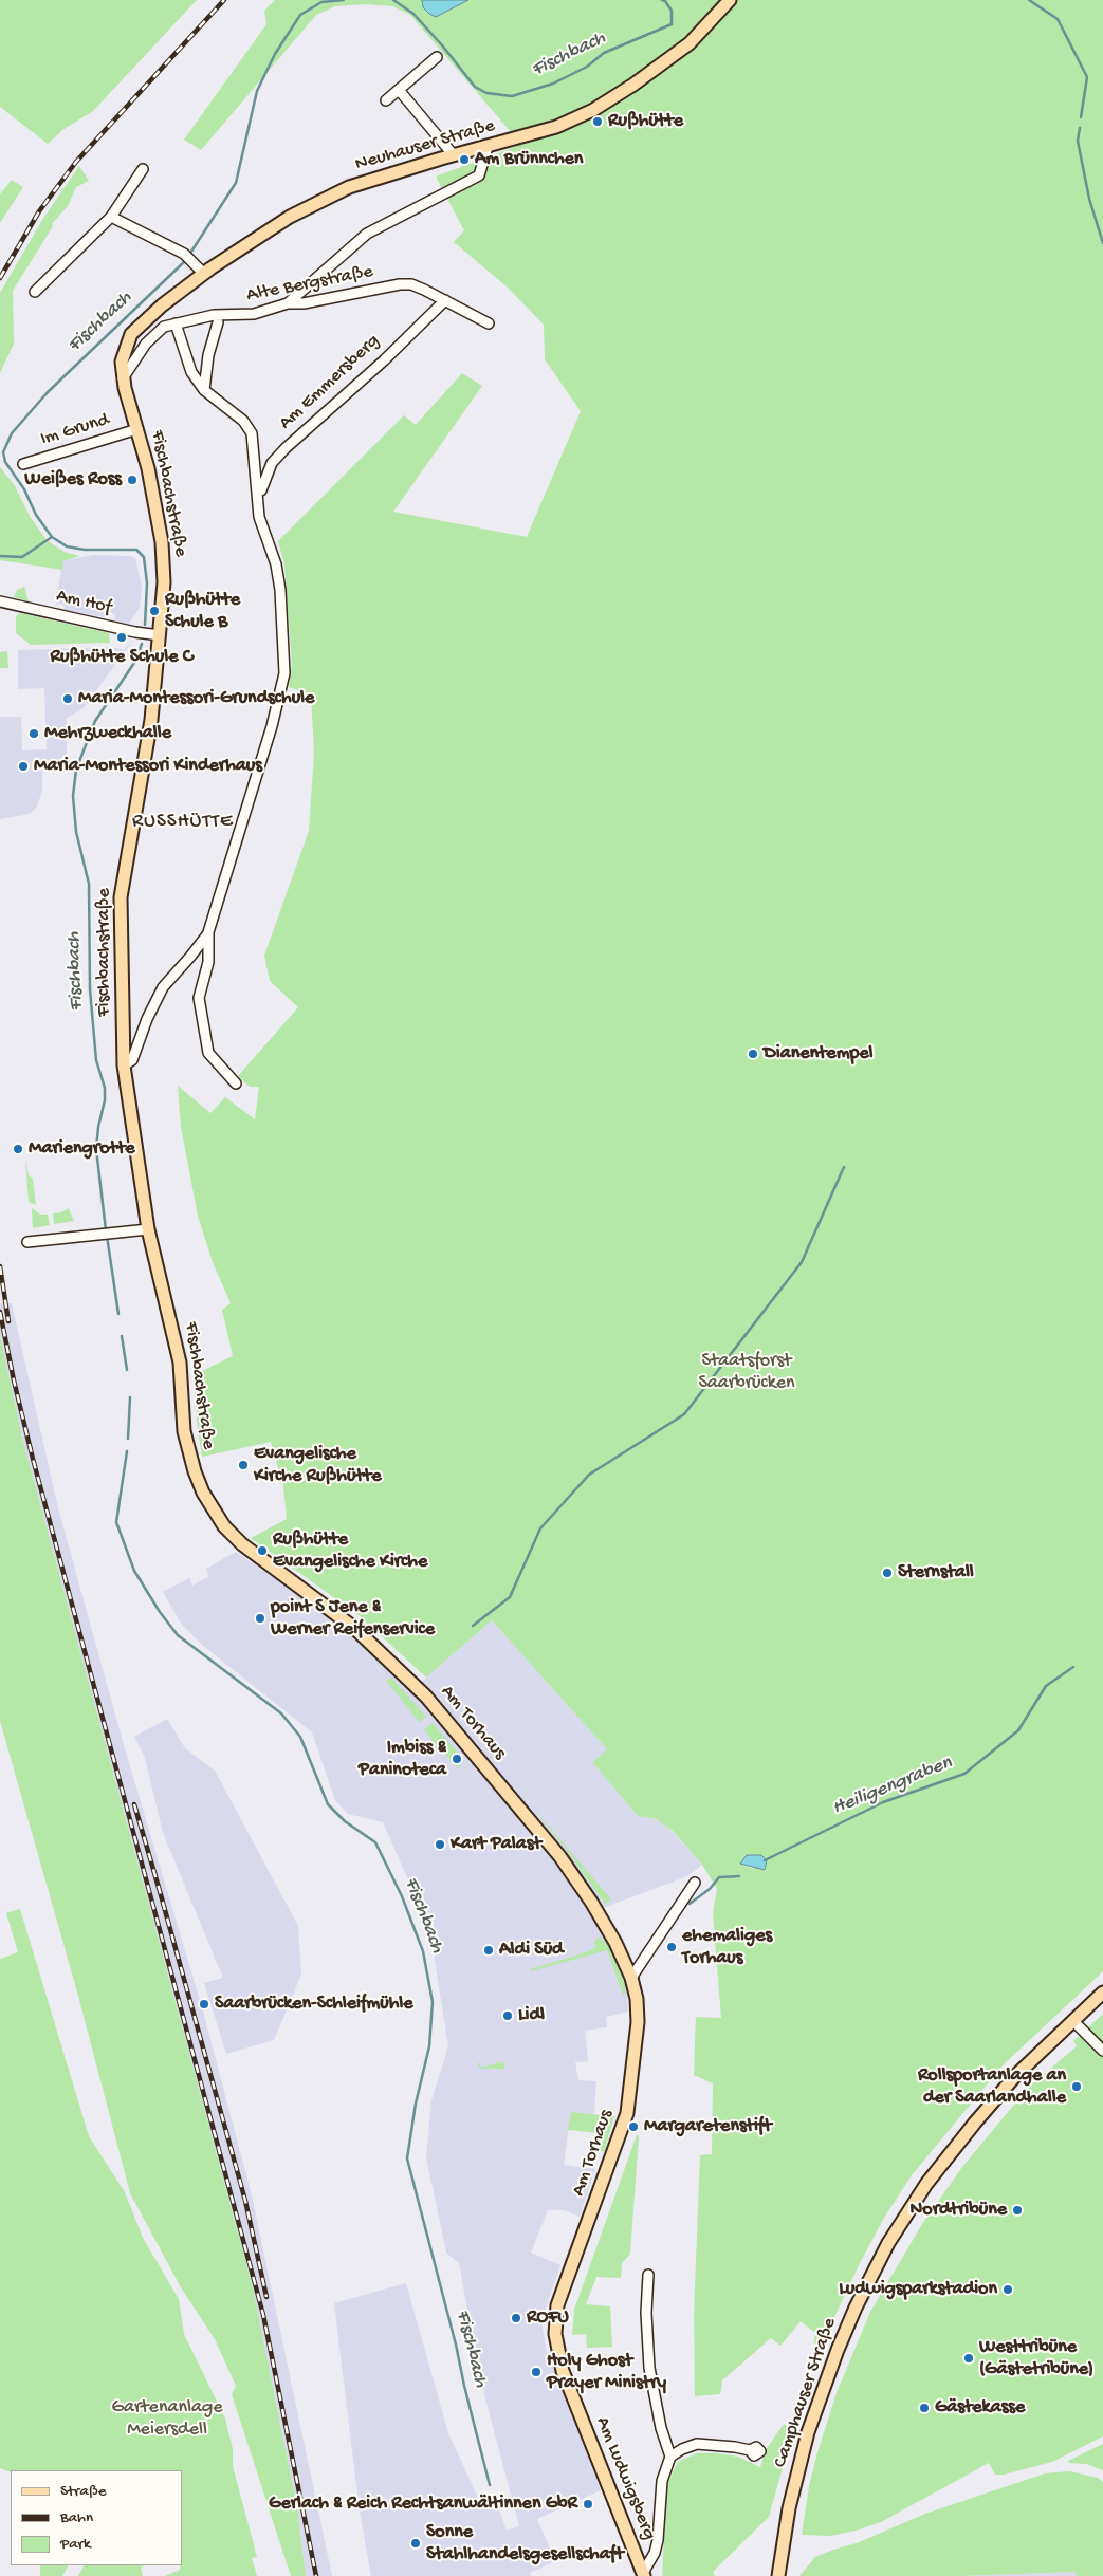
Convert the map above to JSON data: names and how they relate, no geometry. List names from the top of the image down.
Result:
{
  "streets": {
    "main road": [
      "Neuhauser Straße",
      "Fischbachstraße",
      "Am Torhaus",
      "Camphauser Straße",
      "Am Ludwigsberg"
    ],
    "street": [
      "Alte Bergstraße",
      "Am Emmersberg",
      "Im Grund",
      "Am Hof"
    ]
  },
  "crossings": [
    ["Neuhauser Straße", "Fischbachstraße"],
    ["Alte Bergstraße", "Am Emmersberg"],
    ["Alte Bergstraße", "Fischbachstraße"],
    ["Am Emmersberg", "Fischbachstraße"],
    ["Im Grund", "Fischbachstraße"],
    ["Fischbachstraße", "Am Hof"],
    ["Fischbachstraße", "Am Torhaus"],
    ["Am Torhaus", "Am Ludwigsberg"]
  ],
  "districts": ["RUSSHÜTTE"],
  "water": ["Fischbach", "Heiligengraben"],
  "parks": ["Staatsforst Saarbrücken", "Gartenanlage Meiersdell"],
  "places": [
    "Rußhütte",
    "Am Brünnchen",
    "Weißes Ross",
    "Rußhütte Schule B",
    "Rußhütte Schule C",
    "Maria-Montessori-Grundschule",
    "Mehrzweckhalle",
    "Maria-Montessori Kinderhaus",
    "Dianentempel",
    "Mariengrotte",
    "Evangelische Kirche Rußhütte",
    "Rußhütte Evangelische Kirche",
    "Sternstall",
    "point S Jene & Werner Reifenservice",
    "Imbiss & Paninoteca",
    "Kart Palast",
    "ehemaliges Torhaus",
    "Aldi Süd",
    "Saarbrücken-Schleifmühle",
    "Lidl",
    "Rollsportanlage an der Saarlandhalle",
    "Margaretenstift",
    "Nordtribüne",
    "Ludwigsparkstadion",
    "ROFU",
    "Westtribüne (Gästetribüne)",
    "Holy Ghost Prayer Ministry",
    "Gästekasse",
    "Gerlach & Reich Rechtsanwältinnen GbR",
    "Sonne Stahlhandelsgesellschaft"
  ],
  "legend": ["Straße", "Bahn", "Park"]
}
